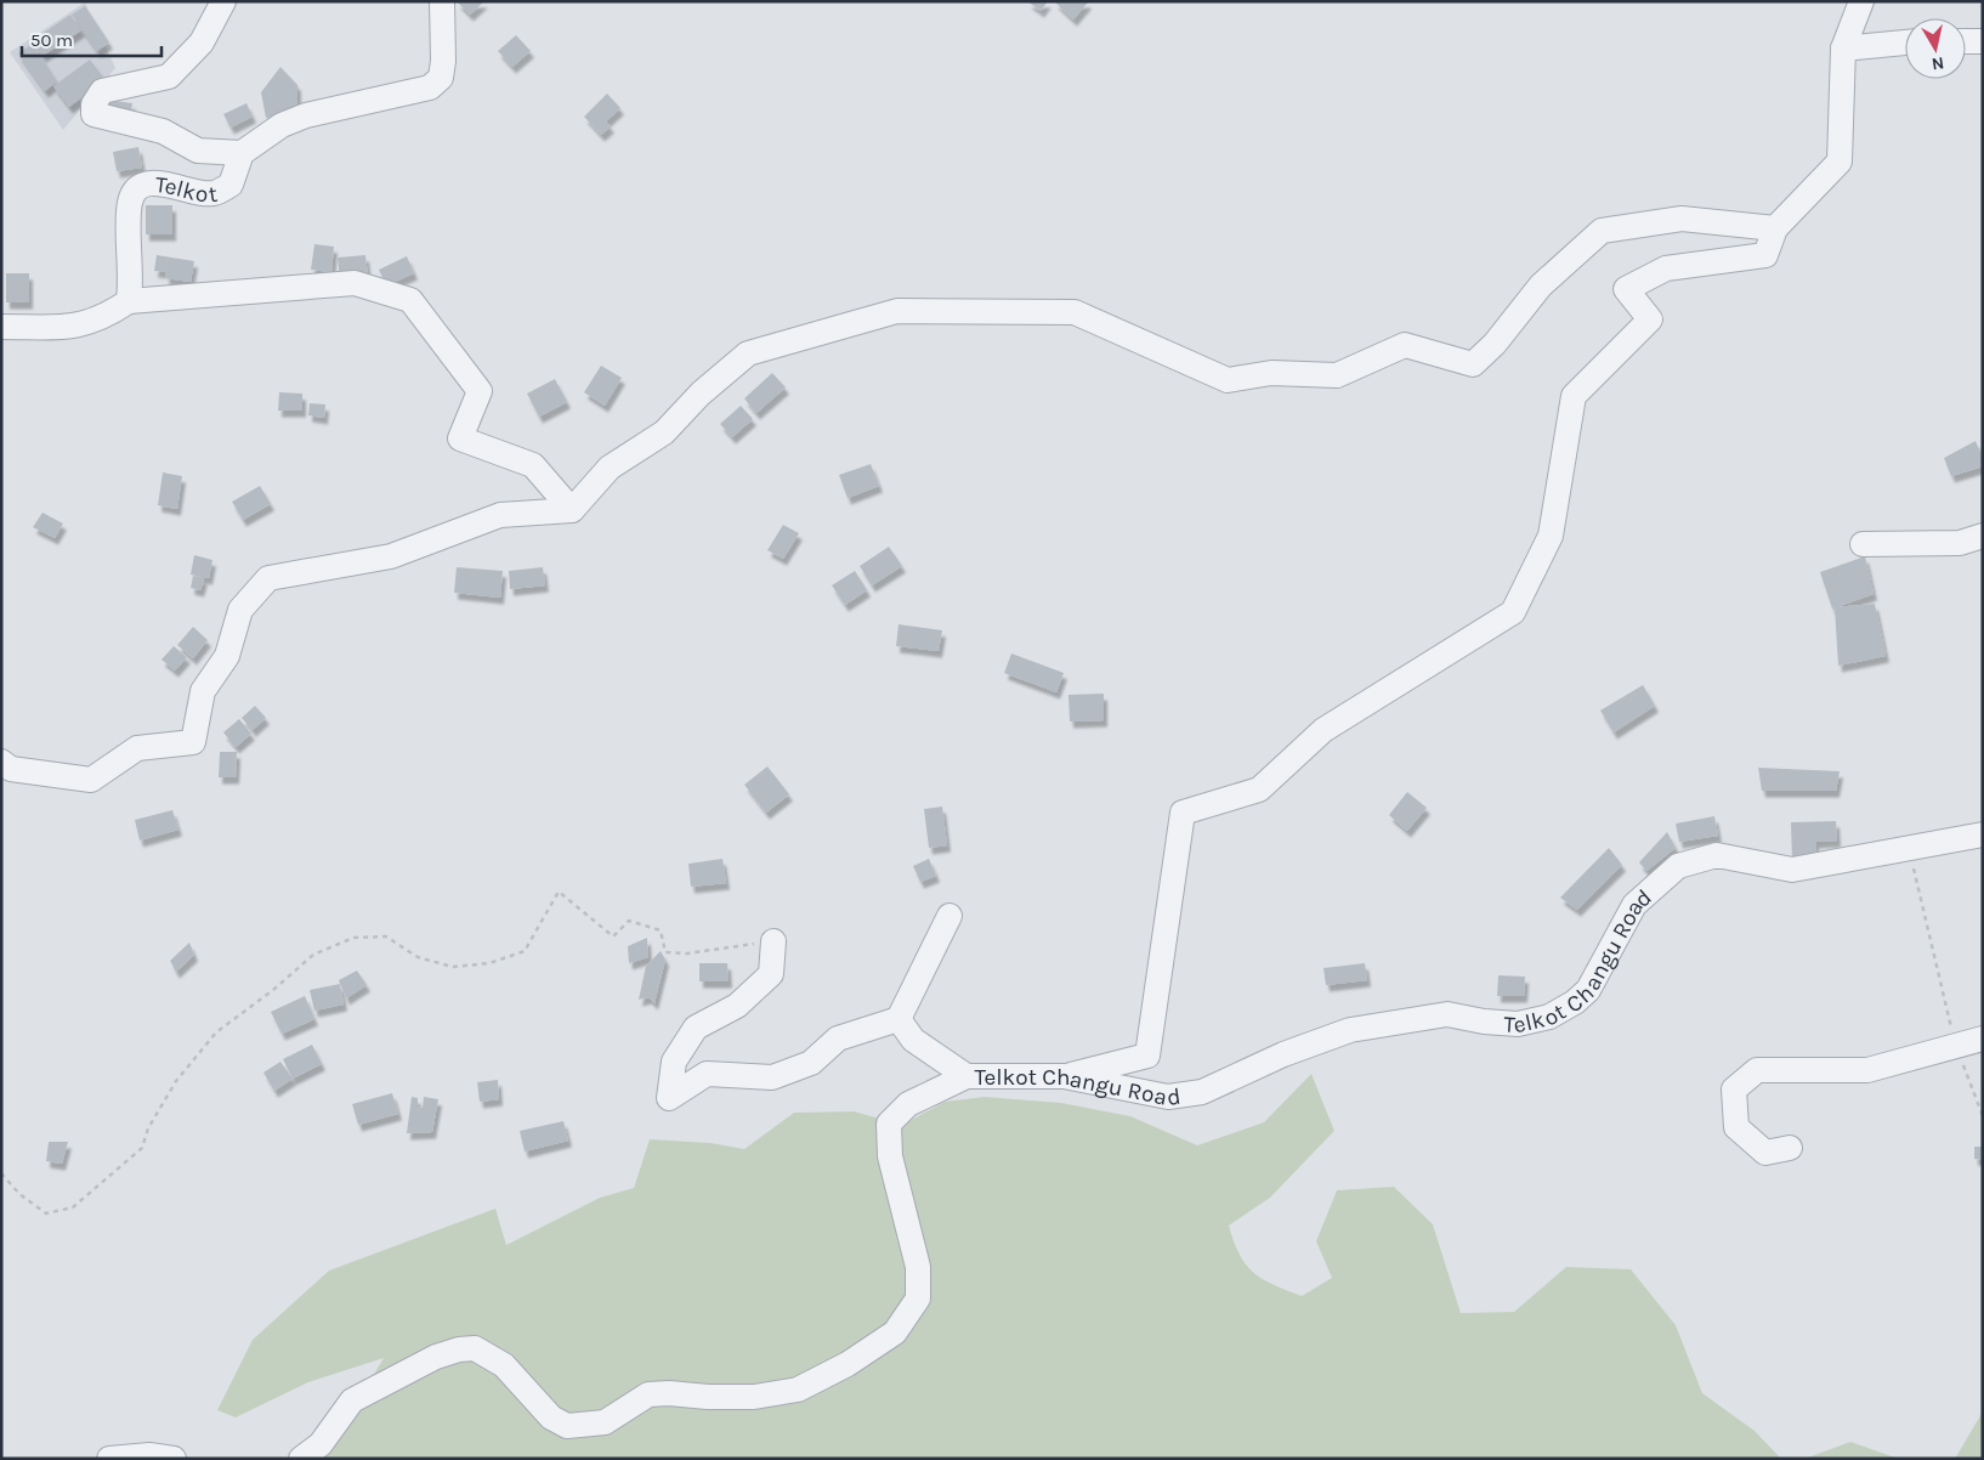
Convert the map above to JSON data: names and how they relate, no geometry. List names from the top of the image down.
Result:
{
  "streets": {
    "street": ["Telkot", "Telkot Changu Road"]
  },
  "scale_bar": "50 m",
  "north": "bottom"
}
